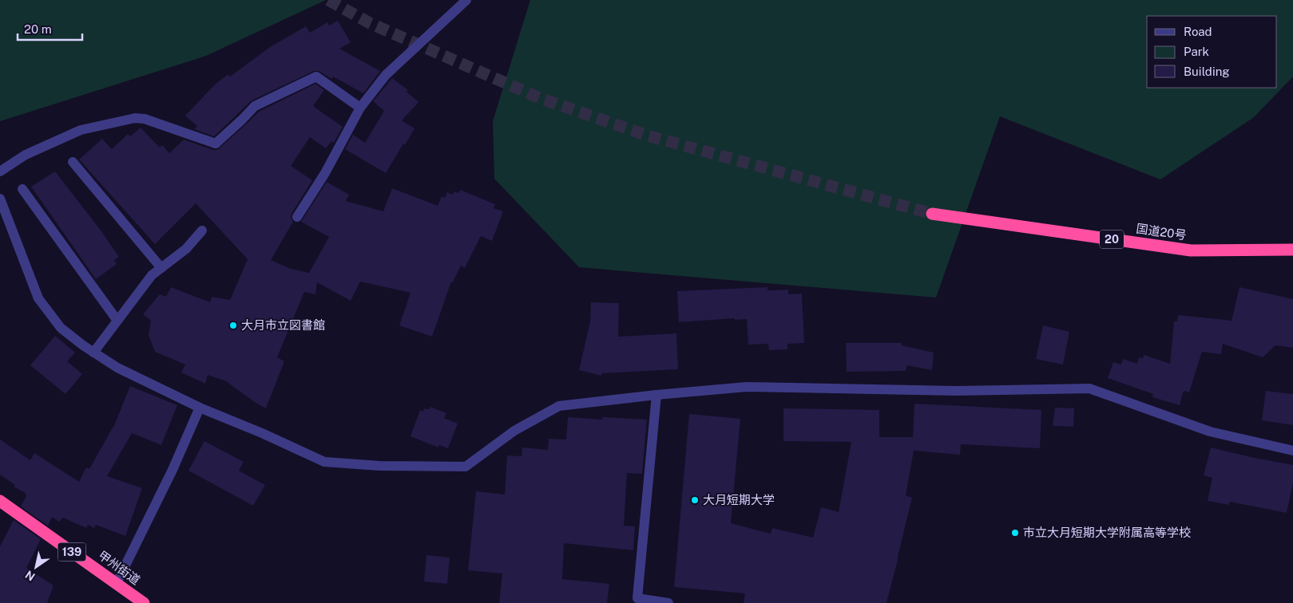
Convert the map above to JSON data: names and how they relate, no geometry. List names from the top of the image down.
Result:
{
  "streets": {
    "highway": [
      "国道20号",
      "20",
      "139",
      "甲州街道"
    ]
  },
  "places": ["大月市立図書館", "大月短期大学", "市立大月短期大学附属高等学校"],
  "legend": ["Road", "Park", "Building"],
  "scale_bar": "20 m",
  "north": "bottom left"
}
